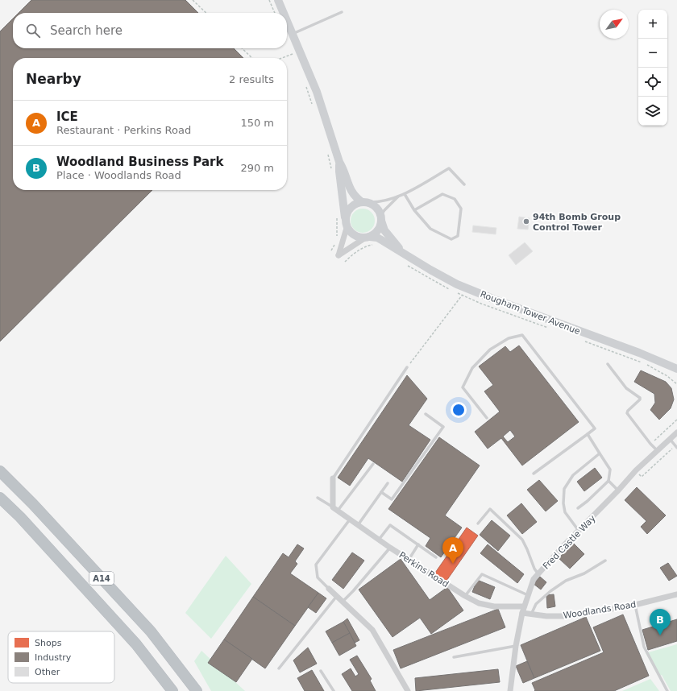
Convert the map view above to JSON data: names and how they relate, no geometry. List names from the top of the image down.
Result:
{
  "streets": {
    "highway": ["A14"],
    "street": [
      "Rougham Tower Avenue",
      "Fred Castle Way",
      "Perkins Road",
      "Woodlands Road"
    ]
  },
  "crossings": [
    ["Fred Castle Way", "Perkins Road"],
    ["Fred Castle Way", "Woodlands Road"]
  ],
  "places": ["94th Bomb Group Control Tower"],
  "legend": ["Shops", "Industry", "Other"],
  "north": "top right",
  "page": {
    "map_buttons": ["+", "−"],
    "search": "Search here",
    "heading": ["Nearby", "2 results"],
    "list": [
      {
        "mark": "A",
        "name": "ICE",
        "note": "Restaurant · Perkins Road",
        "value": "150 m"
      },
      {
        "mark": "B",
        "name": "Woodland Business Park",
        "note": "Place · Woodlands Road",
        "value": "290 m"
      }
    ],
    "pins": ["A", "B"]
  }
}
